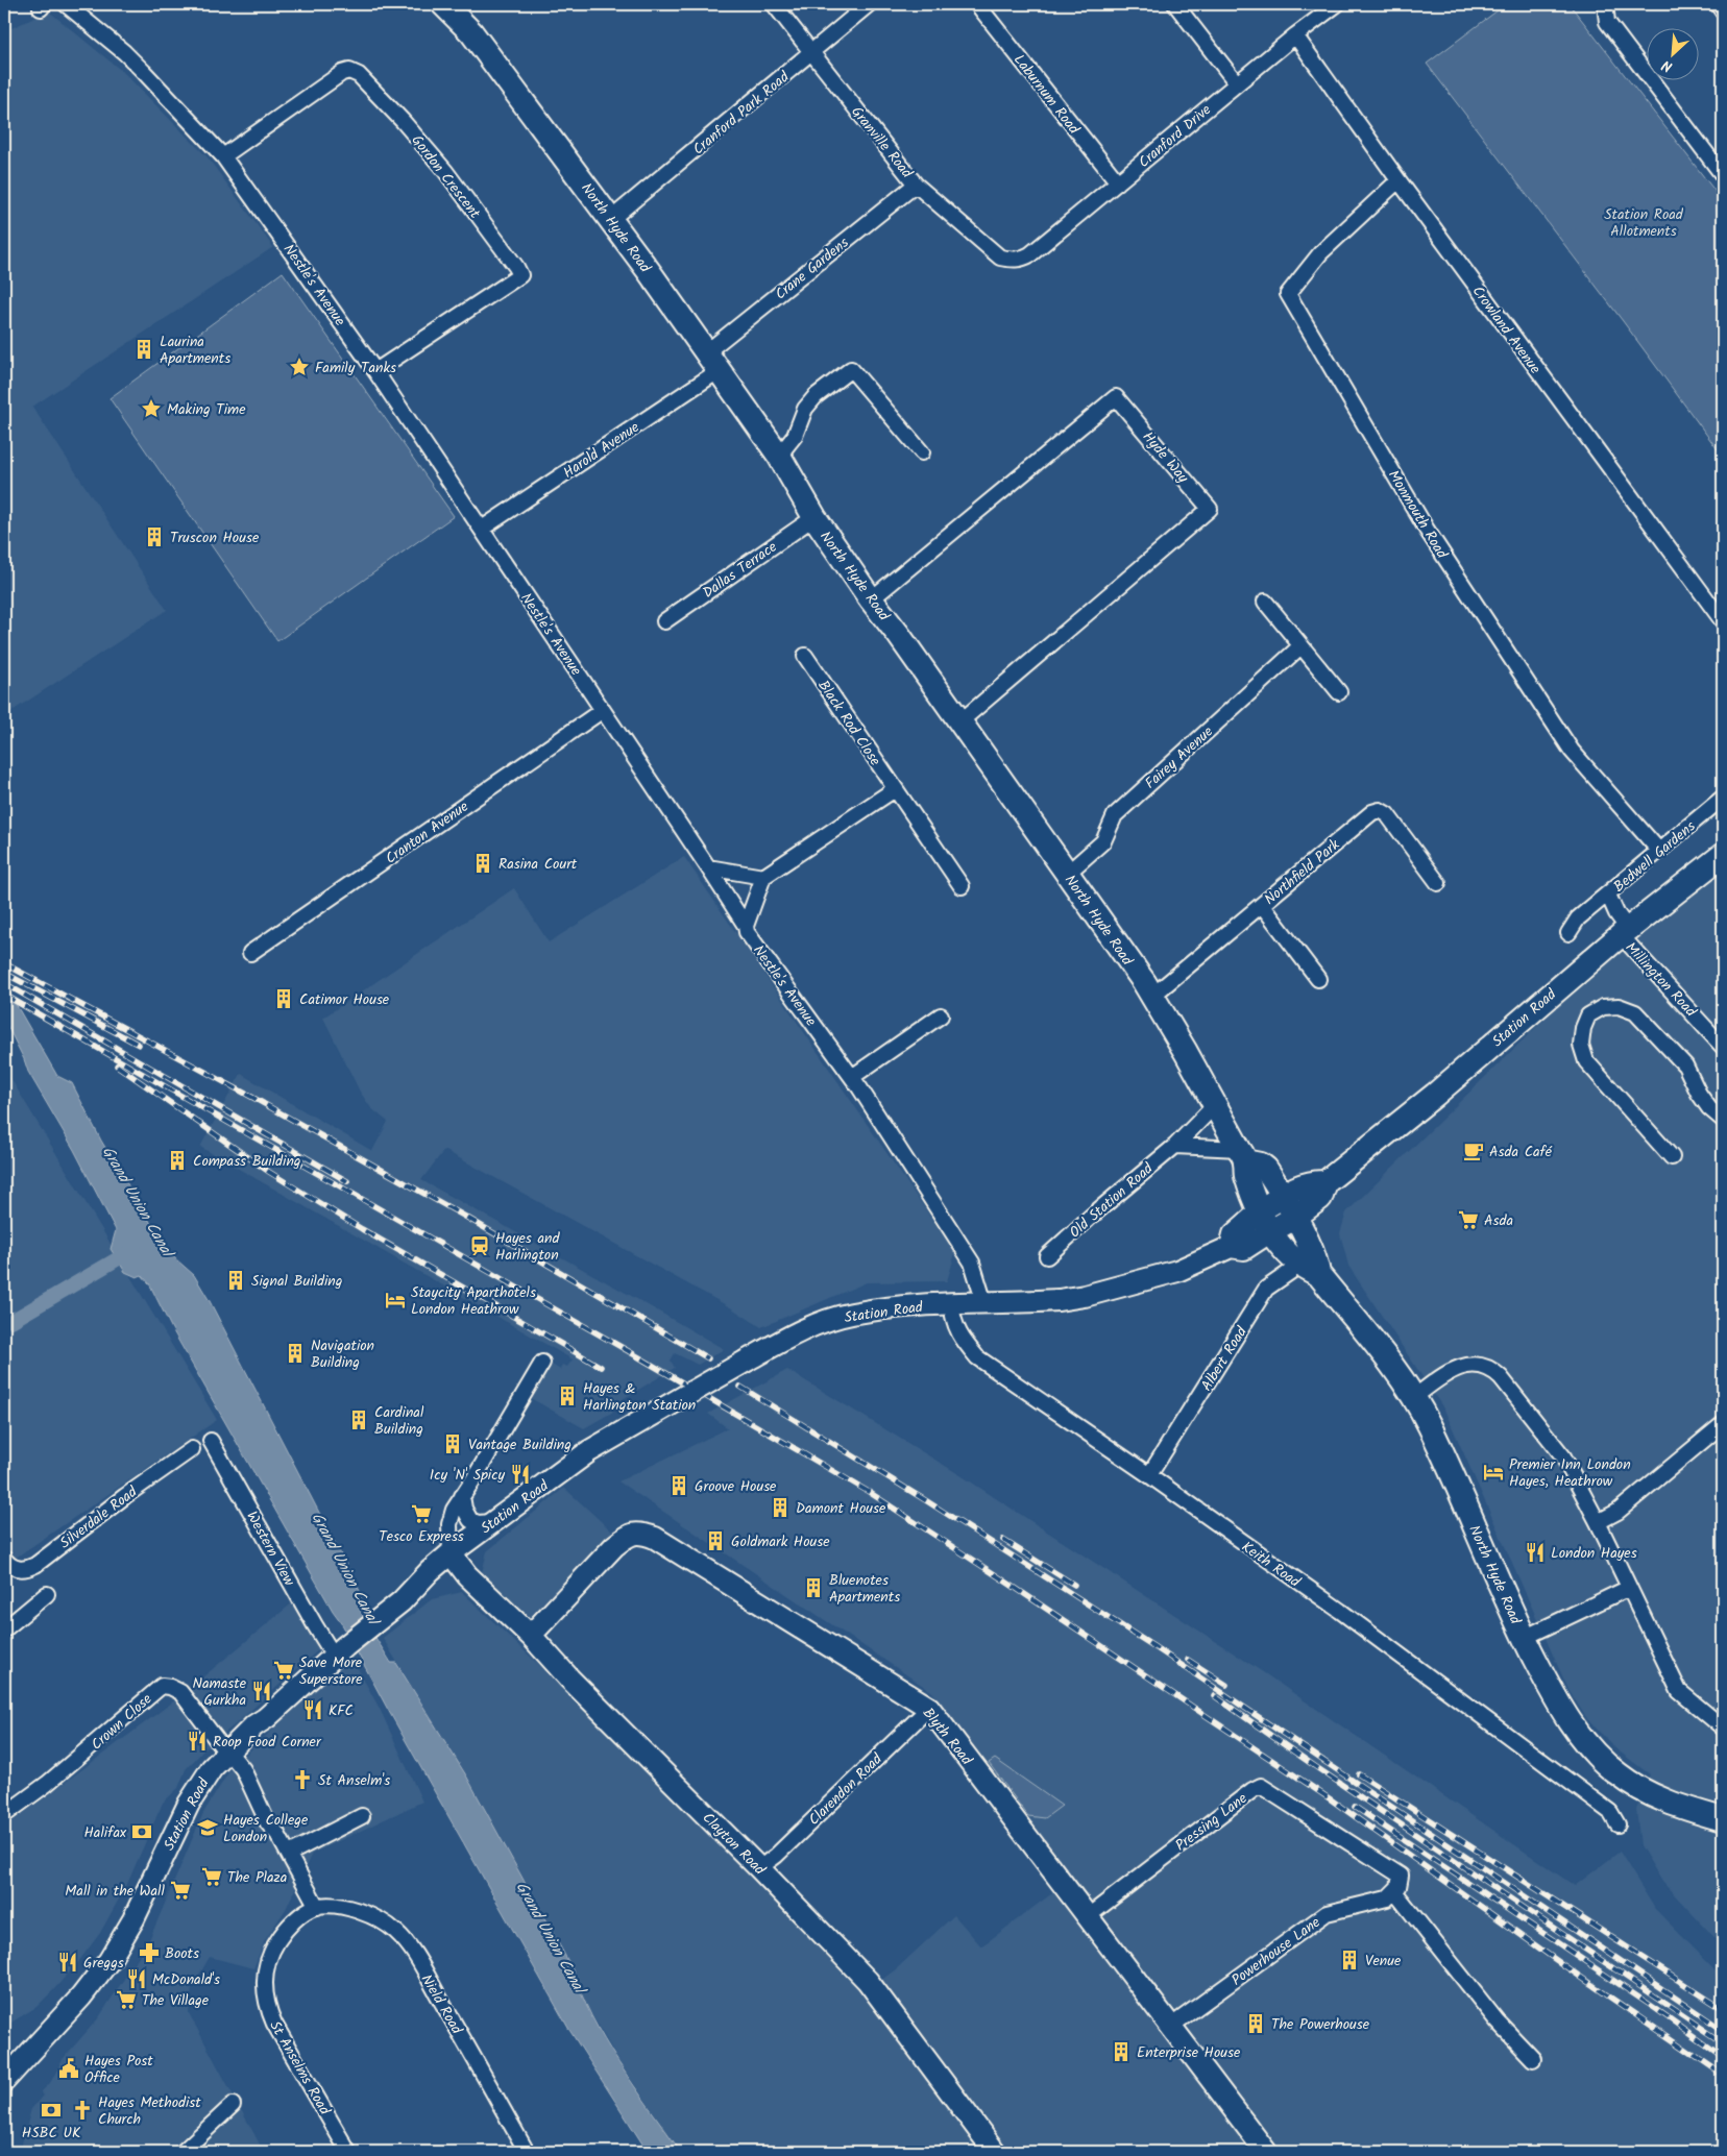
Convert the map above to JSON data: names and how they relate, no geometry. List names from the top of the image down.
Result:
{
  "streets": {
    "main road": ["North Hyde Road", "Station Road"],
    "street": [
      "Laburnum Road",
      "Cranford Park Road",
      "Cranford Drive",
      "Granville Road",
      "Gordon Crescent",
      "Crane Gardens",
      "Nestle's Avenue",
      "Crowland Avenue",
      "Harold Avenue",
      "Hyde Way",
      "Monmouth Road",
      "Dallas Terrace",
      "Black Rod Close",
      "Fairey Avenue",
      "Cranton Avenue",
      "Bedwell Gardens",
      "Northfield Park",
      "Millington Road",
      "Old Station Road",
      "Albert Road",
      "Silverdale Road",
      "Western View",
      "Keith Road",
      "Crown Close",
      "Blyth Road",
      "Clarendon Road",
      "Pressing Lane",
      "Clayton Road",
      "Powerhouse Lane",
      "Nield Road",
      "St Anselms Road"
    ]
  },
  "crossings": [
    ["Laburnum Road", "Cranford Drive"],
    ["Cranford Park Road", "Granville Road"],
    ["Cranford Park Road", "North Hyde Road"],
    ["Cranford Drive", "Granville Road"],
    ["Cranford Drive", "Crowland Avenue"],
    ["Granville Road", "Crane Gardens"],
    ["Gordon Crescent", "Nestle's Avenue"],
    ["North Hyde Road", "Crane Gardens"],
    ["North Hyde Road", "Harold Avenue"],
    ["North Hyde Road", "Hyde Way"],
    ["North Hyde Road", "Dallas Terrace"],
    ["North Hyde Road", "Fairey Avenue"],
    ["North Hyde Road", "Northfield Park"],
    ["North Hyde Road", "Station Road"],
    ["North Hyde Road", "Old Station Road"],
    ["North Hyde Road", "Albert Road"],
    ["Crane Gardens", "Harold Avenue"],
    ["Nestle's Avenue", "Harold Avenue"],
    ["Nestle's Avenue", "Cranton Avenue"],
    ["Nestle's Avenue", "Station Road"],
    ["Crowland Avenue", "Monmouth Road"],
    ["Monmouth Road", "Bedwell Gardens"],
    ["Bedwell Gardens", "Millington Road"],
    ["Bedwell Gardens", "Station Road"],
    ["Millington Road", "Station Road"],
    ["Station Road", "Western View"],
    ["Station Road", "Keith Road"],
    ["Station Road", "Crown Close"],
    ["Station Road", "Clayton Road"],
    ["Albert Road", "Keith Road"],
    ["Blyth Road", "Clarendon Road"],
    ["Blyth Road", "Pressing Lane"],
    ["Blyth Road", "Clayton Road"],
    ["Blyth Road", "Powerhouse Lane"],
    ["Clarendon Road", "Clayton Road"],
    ["Pressing Lane", "Powerhouse Lane"],
    ["Nield Road", "St Anselms Road"]
  ],
  "water": ["Grand Union Canal"],
  "parks": ["Station Road Allotments"],
  "places": {
    "building": [
      "Laurina Apartments",
      "Truscon House",
      "Rasina Court",
      "Catimor House",
      "Compass Building",
      "Signal Building",
      "Navigation Building",
      "Hayes & Harlington Station",
      "Cardinal Building",
      "Vantage Building",
      "Groove House",
      "Damont House",
      "Goldmark House",
      "Bluenotes Apartments",
      "Venue",
      "The Powerhouse",
      "Enterprise House"
    ],
    "place": ["Family Tanks", "Making Time"],
    "cafe": ["Asda Café"],
    "supermarket": [
      "Asda",
      "Tesco Express",
      "Save More Superstore",
      "The Plaza",
      "Mall in the Wall",
      "The Village"
    ],
    "station": ["Hayes and Harlington"],
    "hotel": ["Staycity Aparthotels London Heathrow", "Premier Inn London Hayes, Heathrow"],
    "restaurant": [
      "Icy 'N' Spicy",
      "London Hayes",
      "Namaste Gurkha",
      "KFC",
      "Roop Food Corner",
      "Greggs",
      "McDonald's"
    ],
    "church": ["St Anselm's", "Hayes Methodist Church"],
    "school or university": ["Hayes College London"],
    "bank": ["Halifax", "HSBC UK"],
    "pharmacy": ["Boots"],
    "public building": ["Hayes Post Office"]
  },
  "north": "bottom left"
}
